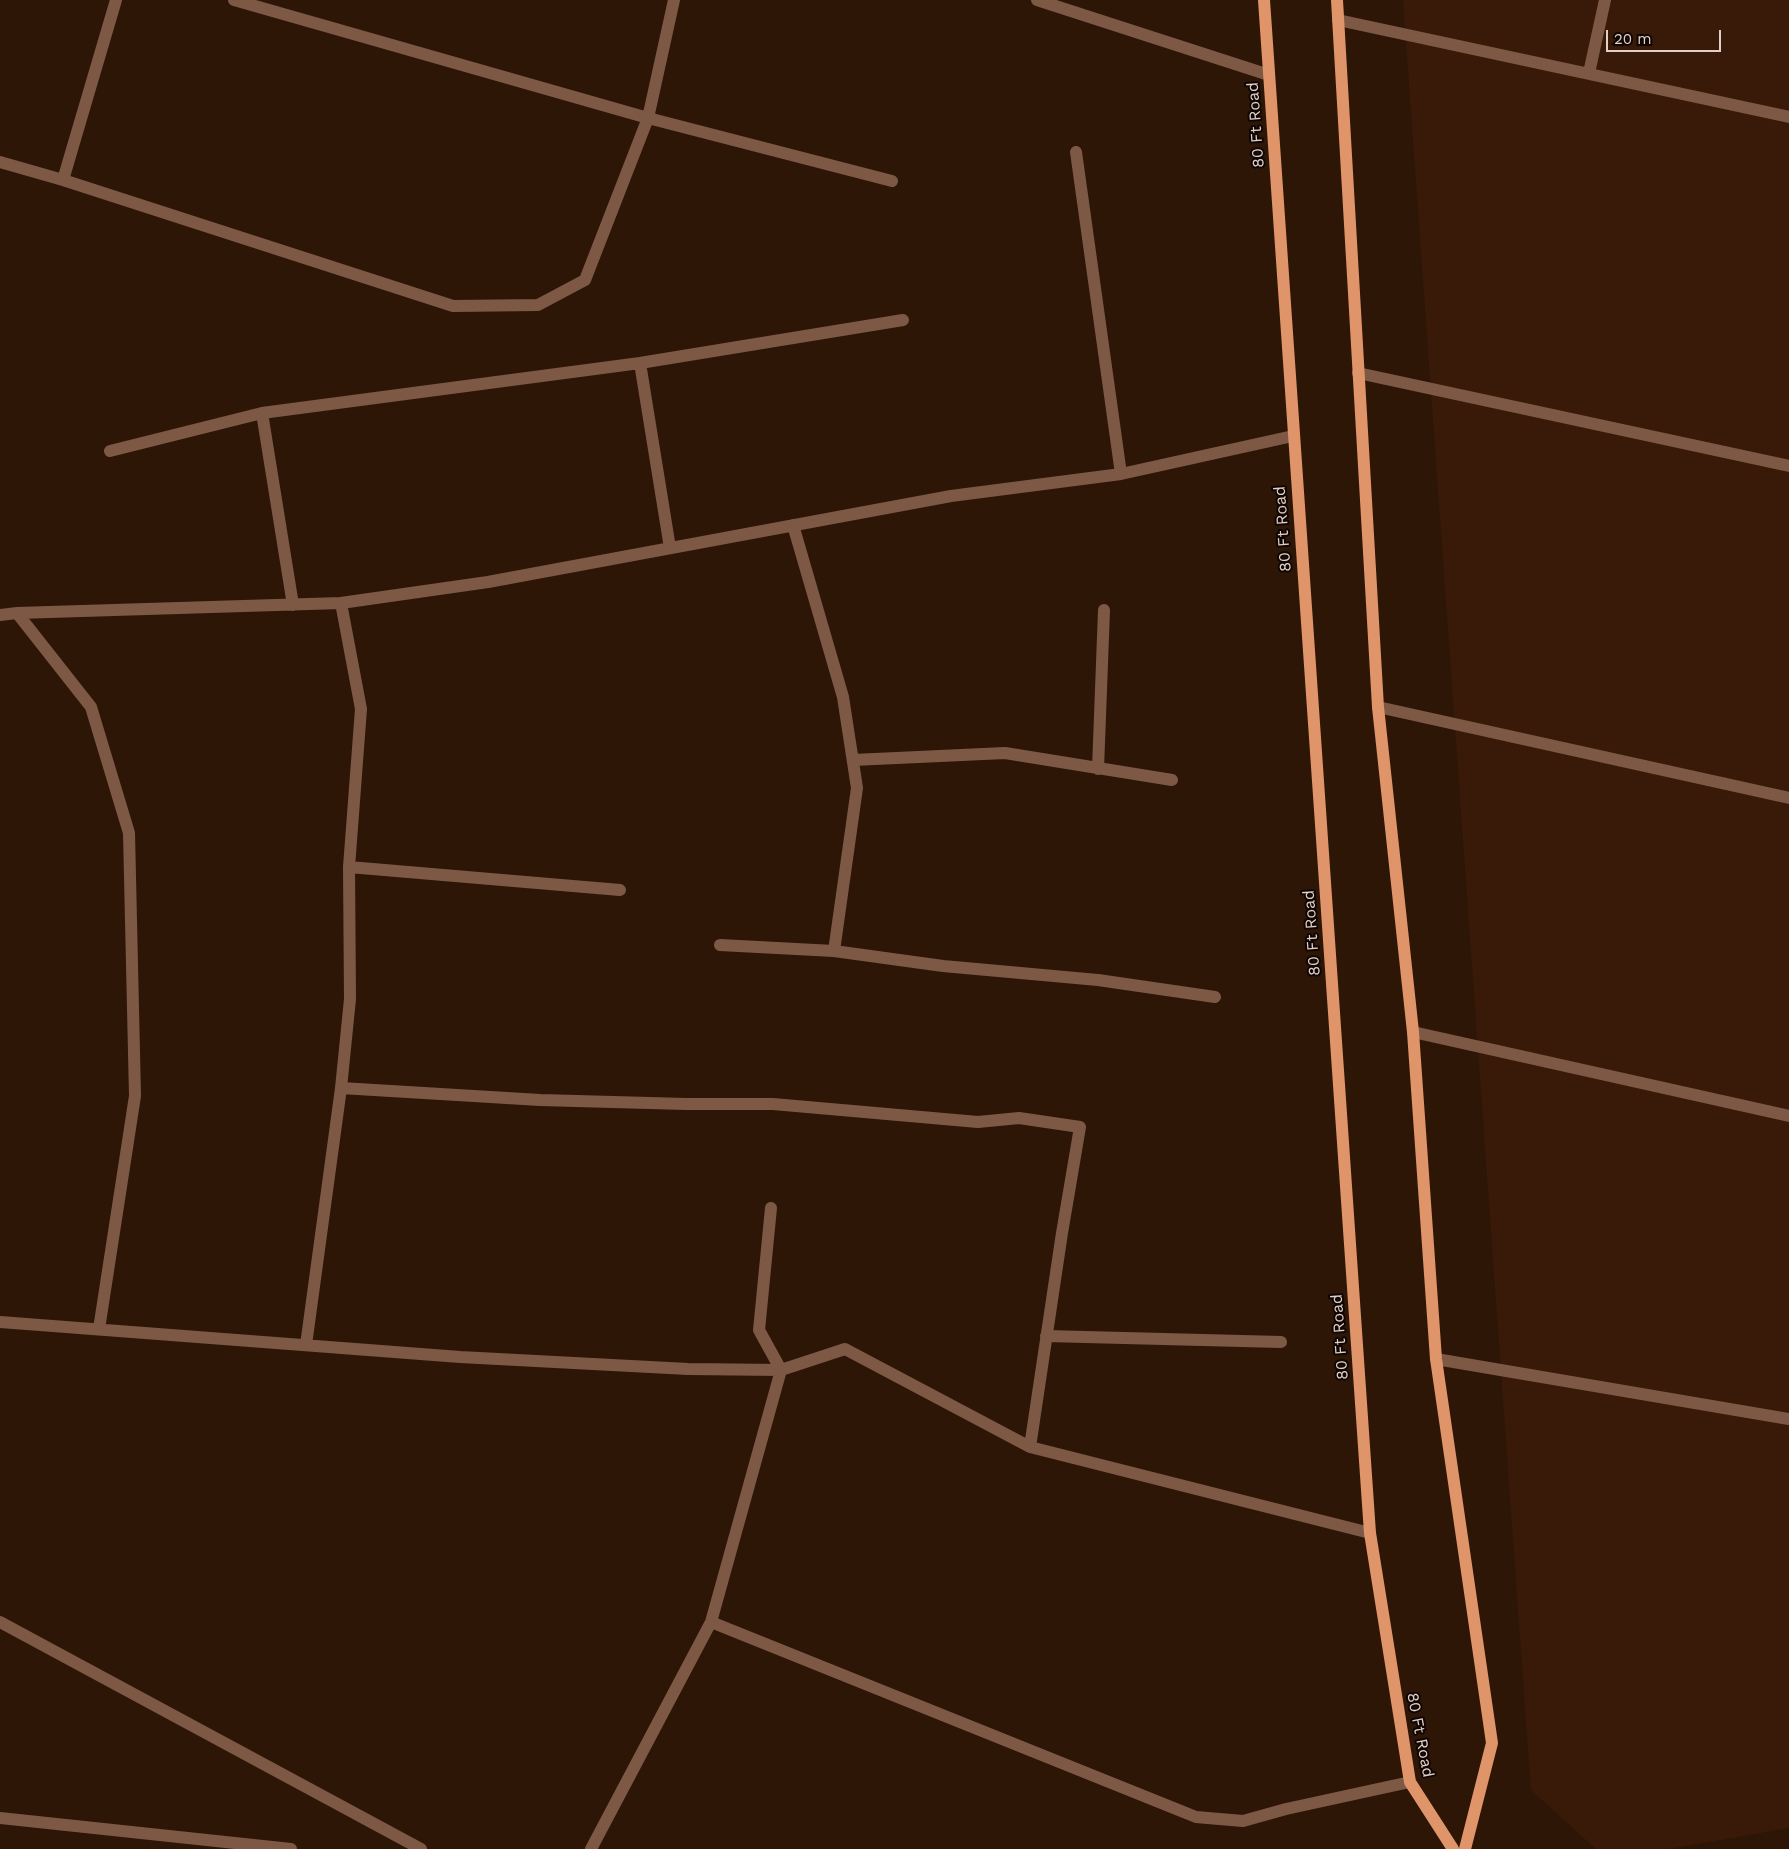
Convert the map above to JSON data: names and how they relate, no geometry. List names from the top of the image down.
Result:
{
  "streets": {
    "main road": ["80 Ft Road"]
  },
  "scale_bar": "20 m"
}
